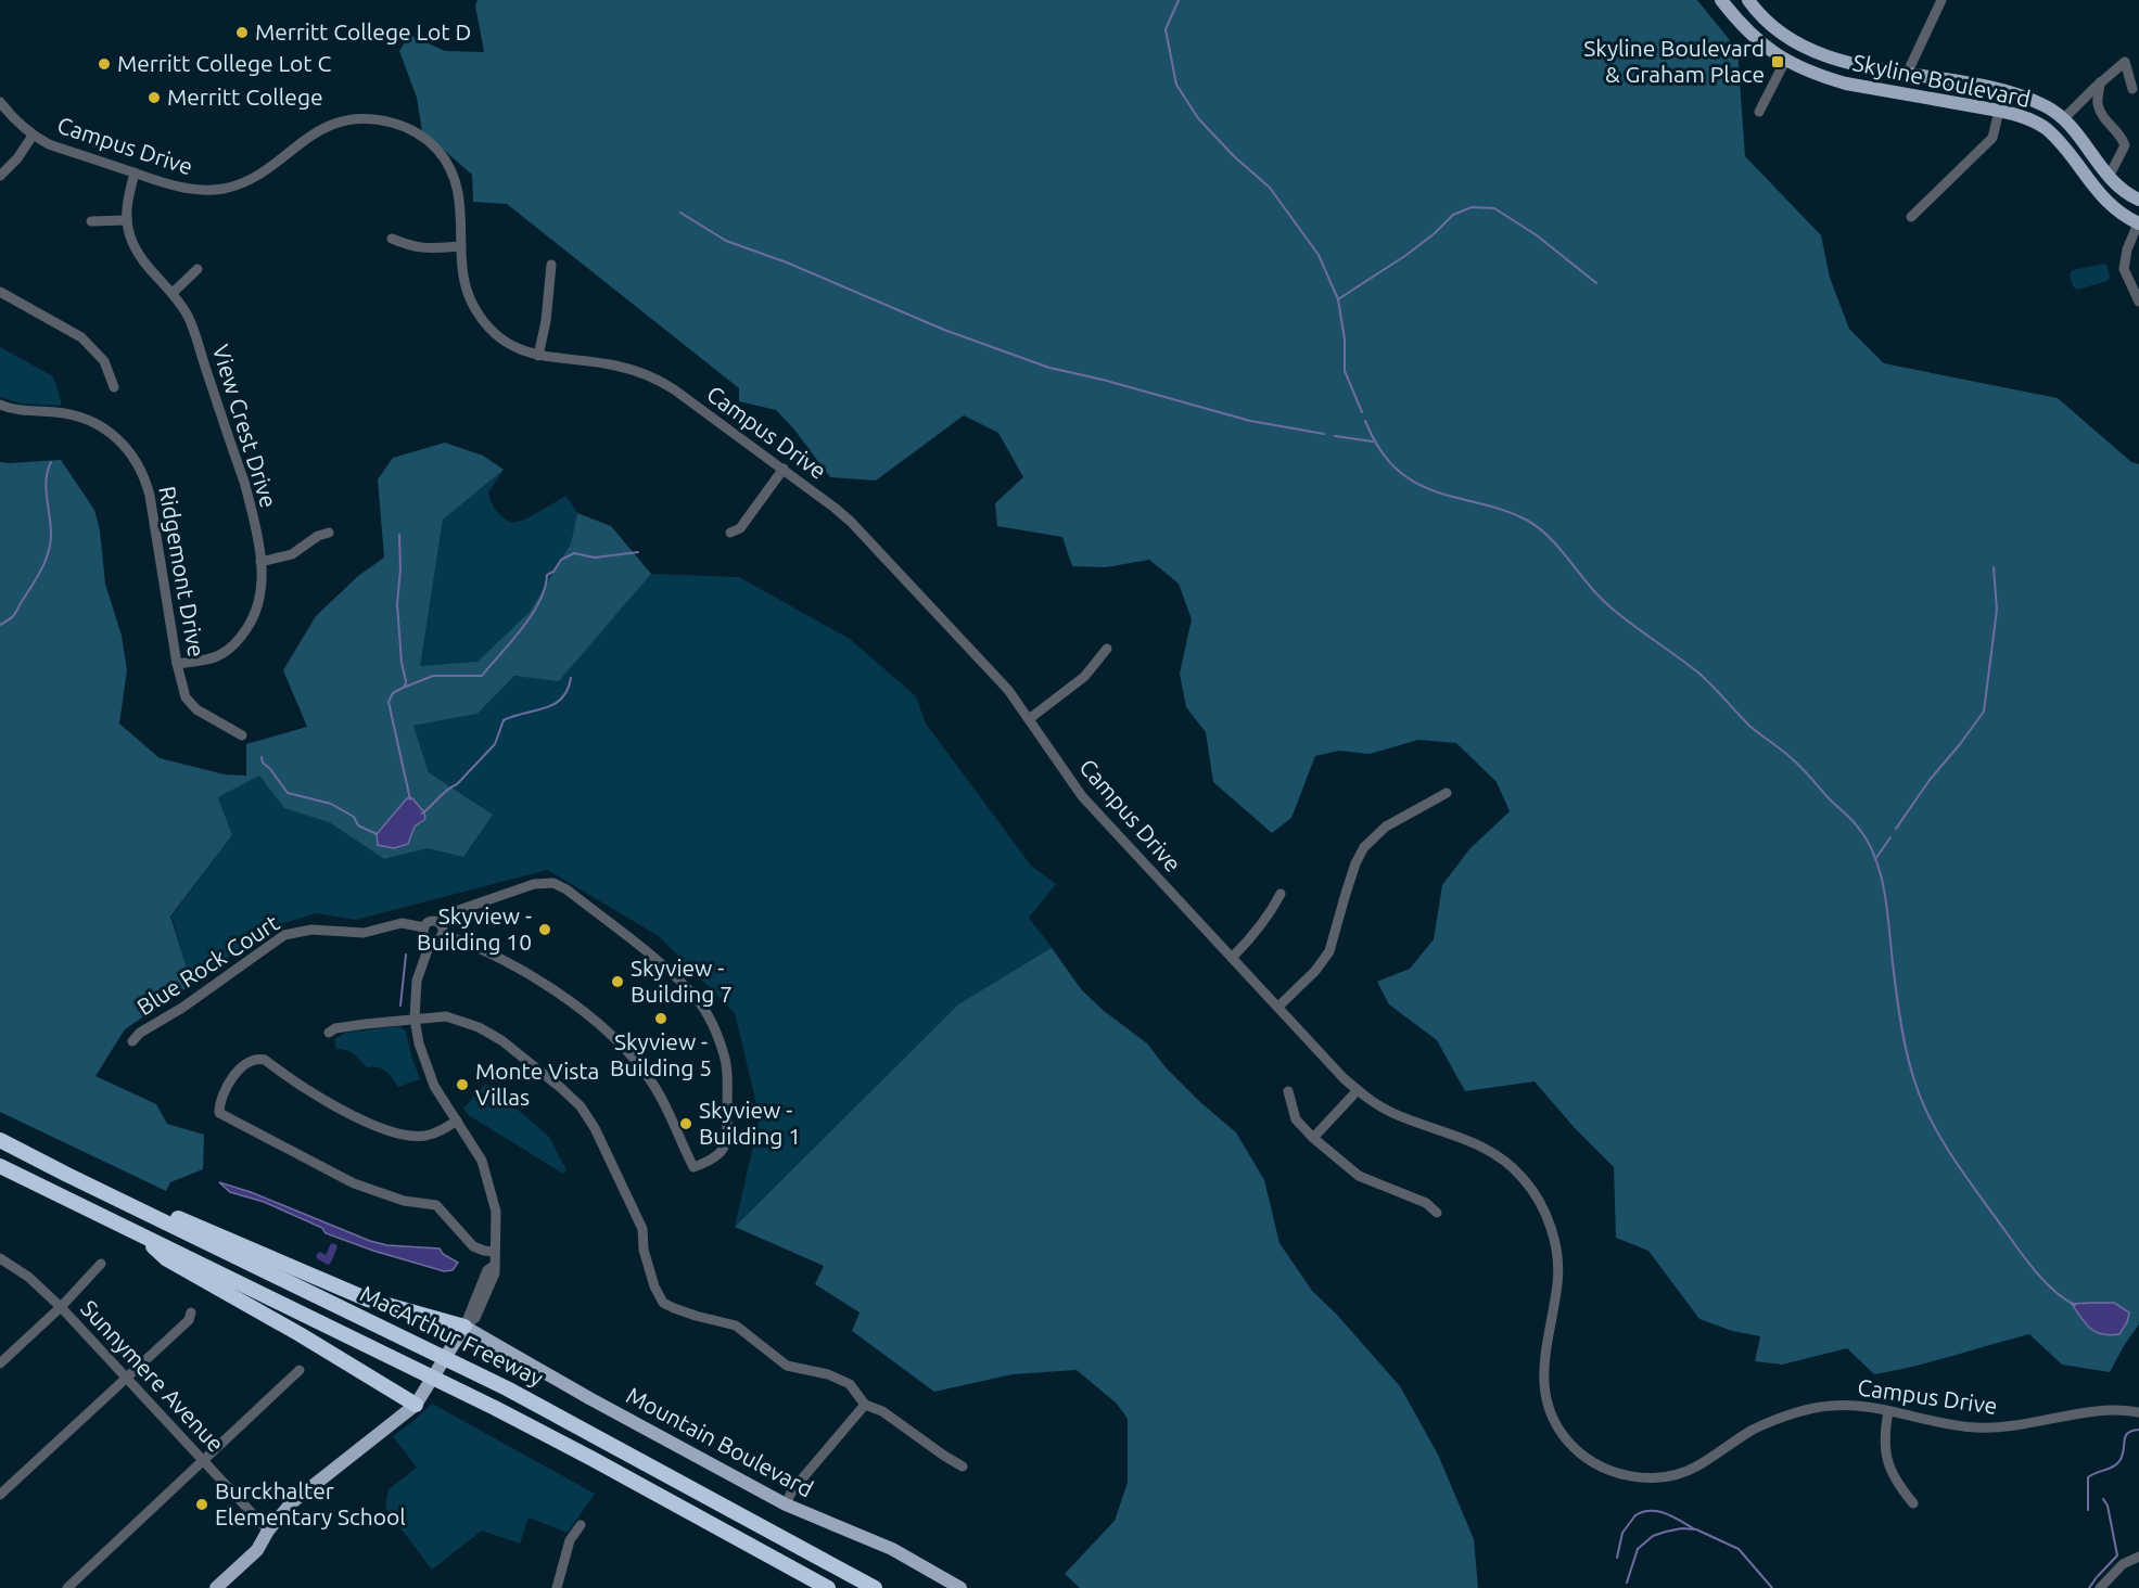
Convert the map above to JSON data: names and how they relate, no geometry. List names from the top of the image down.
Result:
{
  "streets": {
    "highway": ["MacArthur Freeway"],
    "main road": ["Skyline Boulevard", "Mountain Boulevard"],
    "street": [
      "Campus Drive",
      "View Crest Drive",
      "Ridgemont Drive",
      "Blue Rock Court",
      "Sunnymere Avenue"
    ]
  },
  "crossings": [
    ["Campus Drive", "View Crest Drive"],
    ["View Crest Drive", "Ridgemont Drive"]
  ],
  "places": {
    "other": [
      "Merritt College Lot D",
      "Merritt College Lot C",
      "Merritt College",
      "Skyview - Building 10",
      "Skyview - Building 7",
      "Skyview - Building 5",
      "Monte Vista Villas",
      "Skyview - Building 1",
      "Burckhalter Elementary School"
    ],
    "transit": ["Skyline Boulevard & Graham Place"]
  }
}
